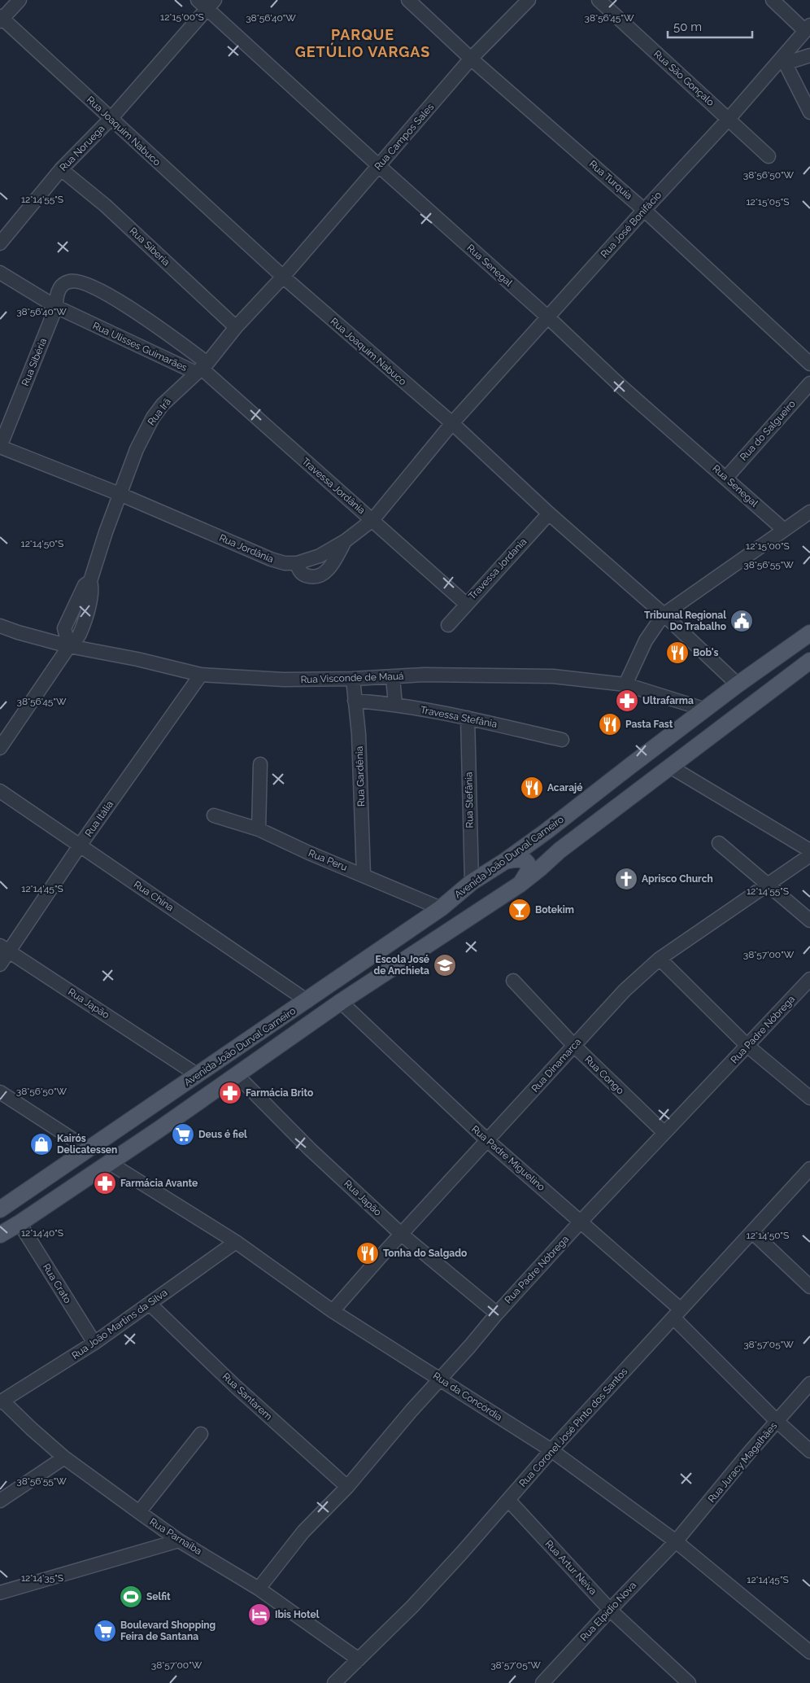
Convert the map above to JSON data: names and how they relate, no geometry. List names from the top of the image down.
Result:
{
  "streets": {
    "main road": ["Avenida João Durval Carneiro"],
    "street": [
      "Rua São Gonçalo",
      "Rua Joaquim Nabuco",
      "Rua Campos Sales",
      "Rua Noruega",
      "Rua Turquia",
      "Rua José Bonifácio",
      "Rua Siberia",
      "Rua Senegal",
      "Rua Ulisses Guimarães",
      "Rua Sibéria",
      "Rua Irã",
      "Rua do Salgueiro",
      "Travessa Jordânia",
      "Rua Jordânia",
      "Travessa Jordania",
      "Rua Visconde de Mauá",
      "Travessa Stefânia",
      "Rua Gardênia",
      "Rua Stefânia",
      "Rua Itália",
      "Rua Peru",
      "Rua China",
      "Rua Japão",
      "Rua Padre Nóbrega",
      "Rua Dinamarca",
      "Rua Congo",
      "Rua Padre Miguelino",
      "Rua Crato",
      "Rua João Martins da Silva",
      "Rua Santarem",
      "Rua da Concórdia",
      "Rua Coronel José Pinto dos Santos",
      "Rua Juracy Magalhães",
      "Rua Parnaiba",
      "Rua Artur Neiva",
      "Rua Elpídio Nova"
    ]
  },
  "crossings": [
    ["Rua São Gonçalo", "Rua José Bonifácio"],
    ["Rua Joaquim Nabuco", "Rua Campos Sales"],
    ["Rua Joaquim Nabuco", "Rua Noruega"],
    ["Rua Joaquim Nabuco", "Rua José Bonifácio"],
    ["Rua Joaquim Nabuco", "Rua Irã"],
    ["Rua Joaquim Nabuco", "Rua Jordânia"],
    ["Rua Joaquim Nabuco", "Travessa Jordania"],
    ["Rua Joaquim Nabuco", "Avenida João Durval Carneiro"],
    ["Rua Campos Sales", "Rua Turquia"],
    ["Rua Campos Sales", "Rua Senegal"],
    ["Rua Campos Sales", "Rua Irã"],
    ["Rua Noruega", "Rua Siberia"],
    ["Rua Noruega", "Rua Senegal"],
    ["Rua Turquia", "Rua José Bonifácio"],
    ["Rua José Bonifácio", "Rua Senegal"],
    ["Rua José Bonifácio", "Rua Jordânia"],
    ["Rua Siberia", "Rua Irã"],
    ["Rua Senegal", "Rua do Salgueiro"],
    ["Rua Ulisses Guimarães", "Rua Sibéria"],
    ["Rua Ulisses Guimarães", "Rua Irã"],
    ["Rua Ulisses Guimarães", "Travessa Jordânia"],
    ["Rua Sibéria", "Rua Irã"],
    ["Rua Sibéria", "Travessa Jordânia"],
    ["Rua Sibéria", "Rua Jordânia"],
    ["Rua Irã", "Travessa Jordânia"],
    ["Rua Irã", "Rua Jordânia"],
    ["Rua Irã", "Rua Visconde de Mauá"],
    ["Travessa Jordânia", "Rua Jordânia"],
    ["Travessa Jordânia", "Travessa Jordania"],
    ["Rua Visconde de Mauá", "Rua Gardênia"],
    ["Rua Visconde de Mauá", "Rua Itália"],
    ["Rua Visconde de Mauá", "Avenida João Durval Carneiro"],
    ["Travessa Stefânia", "Rua Gardênia"],
    ["Travessa Stefânia", "Rua Stefânia"],
    ["Rua Gardênia", "Rua Peru"],
    ["Rua Stefânia", "Avenida João Durval Carneiro"],
    ["Rua Itália", "Rua China"],
    ["Rua Itália", "Rua Japão"],
    ["Avenida João Durval Carneiro", "Rua Peru"],
    ["Avenida João Durval Carneiro", "Rua China"],
    ["Avenida João Durval Carneiro", "Rua Japão"],
    ["Avenida João Durval Carneiro", "Rua Padre Miguelino"],
    ["Avenida João Durval Carneiro", "Rua Crato"],
    ["Avenida João Durval Carneiro", "Rua da Concórdia"],
    ["Rua Japão", "Rua Padre Nóbrega"],
    ["Rua Japão", "Rua Dinamarca"],
    ["Rua Padre Nóbrega", "Rua Congo"],
    ["Rua Padre Nóbrega", "Rua Padre Miguelino"],
    ["Rua Padre Nóbrega", "Rua Santarem"],
    ["Rua Padre Nóbrega", "Rua da Concórdia"],
    ["Rua Padre Nóbrega", "Rua Parnaiba"],
    ["Rua Dinamarca", "Rua Congo"],
    ["Rua Dinamarca", "Rua Padre Miguelino"],
    ["Rua Dinamarca", "Rua da Concórdia"],
    ["Rua Padre Miguelino", "Rua Coronel José Pinto dos Santos"],
    ["Rua Padre Miguelino", "Rua Juracy Magalhães"],
    ["Rua Crato", "Rua João Martins da Silva"],
    ["Rua João Martins da Silva", "Rua Santarem"],
    ["Rua João Martins da Silva", "Rua da Concórdia"],
    ["Rua João Martins da Silva", "Rua Parnaiba"],
    ["Rua da Concórdia", "Rua Coronel José Pinto dos Santos"],
    ["Rua da Concórdia", "Rua Juracy Magalhães"],
    ["Rua da Concórdia", "Rua Elpídio Nova"],
    ["Rua Coronel José Pinto dos Santos", "Rua Parnaiba"],
    ["Rua Coronel José Pinto dos Santos", "Rua Artur Neiva"],
    ["Rua Juracy Magalhães", "Rua Elpídio Nova"],
    ["Rua Artur Neiva", "Rua Elpídio Nova"]
  ],
  "districts": ["PARQUE GETÚLIO VARGAS"],
  "places": {
    "public building": ["Tribunal Regional Do Trabalho"],
    "restaurant": [
      "Bob's",
      "Pasta Fast",
      "Acarajé",
      "Tonha do Salgado"
    ],
    "pharmacy": ["Ultrafarma", "Farmácia Brito", "Farmácia Avante"],
    "church": ["Aprisco Church"],
    "bar": ["Botekim"],
    "school or university": ["Escola José de Anchieta"],
    "supermarket": ["Deus é fiel", "Boulevard Shopping Feira de Santana"],
    "shop": ["Kairós Delicatessen"],
    "sports": ["Selfit"],
    "hotel": ["Ibis Hotel"]
  },
  "scale_bar": "50 m",
  "coordinates": [
    "12°15'00\"S",
    "38°56'40\"W",
    "38°56'45\"W",
    "38°56'50\"W",
    "12°14'55\"S",
    "12°15'05\"S",
    "12°14'50\"S",
    "38°56'55\"W",
    "12°14'45\"S",
    "38°57'00\"W",
    "12°14'40\"S",
    "38°57'05\"W",
    "12°14'35\"S"
  ]
}
